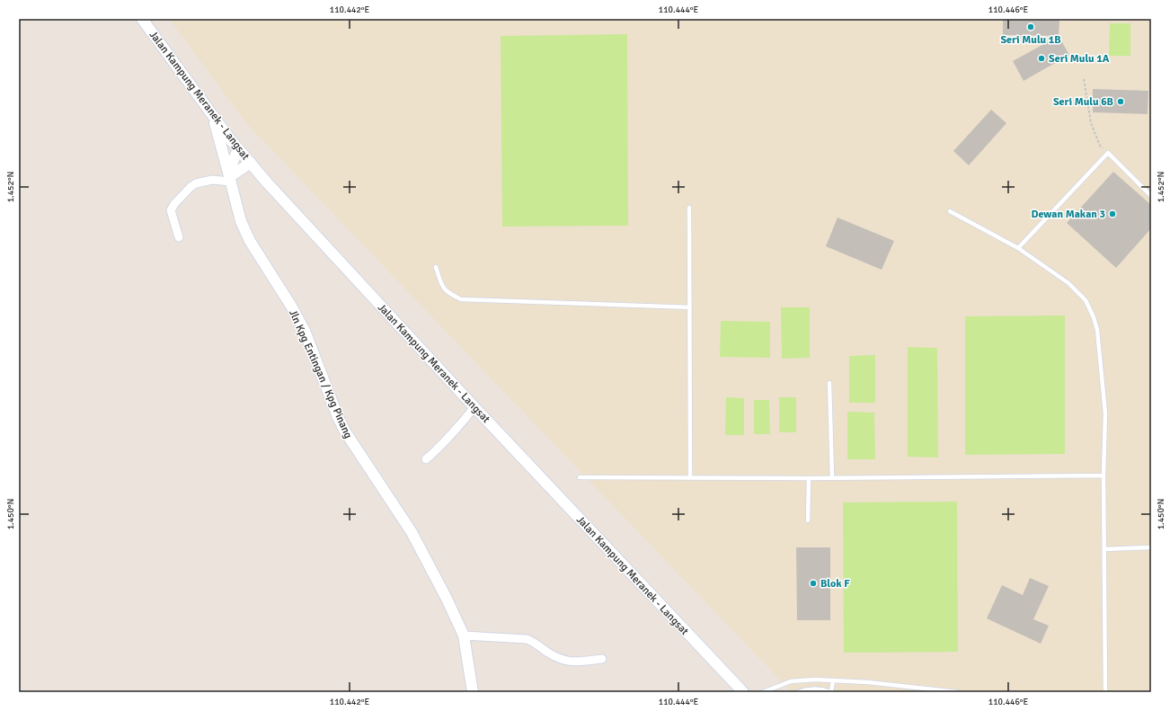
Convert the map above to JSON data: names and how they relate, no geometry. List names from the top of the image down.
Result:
{
  "streets": {
    "main road": ["Jalan Kampung Meranek - Langsat", "Jln Kpg Entingan / Kpg Pinang"]
  },
  "crossings": [
    ["Jalan Kampung Meranek - Langsat", "Jln Kpg Entingan / Kpg Pinang"]
  ],
  "places": [
    "Seri Mulu 1B",
    "Seri Mulu 1A",
    "Seri Mulu 6B",
    "Dewan Makan 3",
    "Blok F"
  ],
  "coordinates": [
    "110.442°E",
    "110.444°E",
    "110.446°E",
    "1.452°N",
    "1.450°N"
  ]
}
